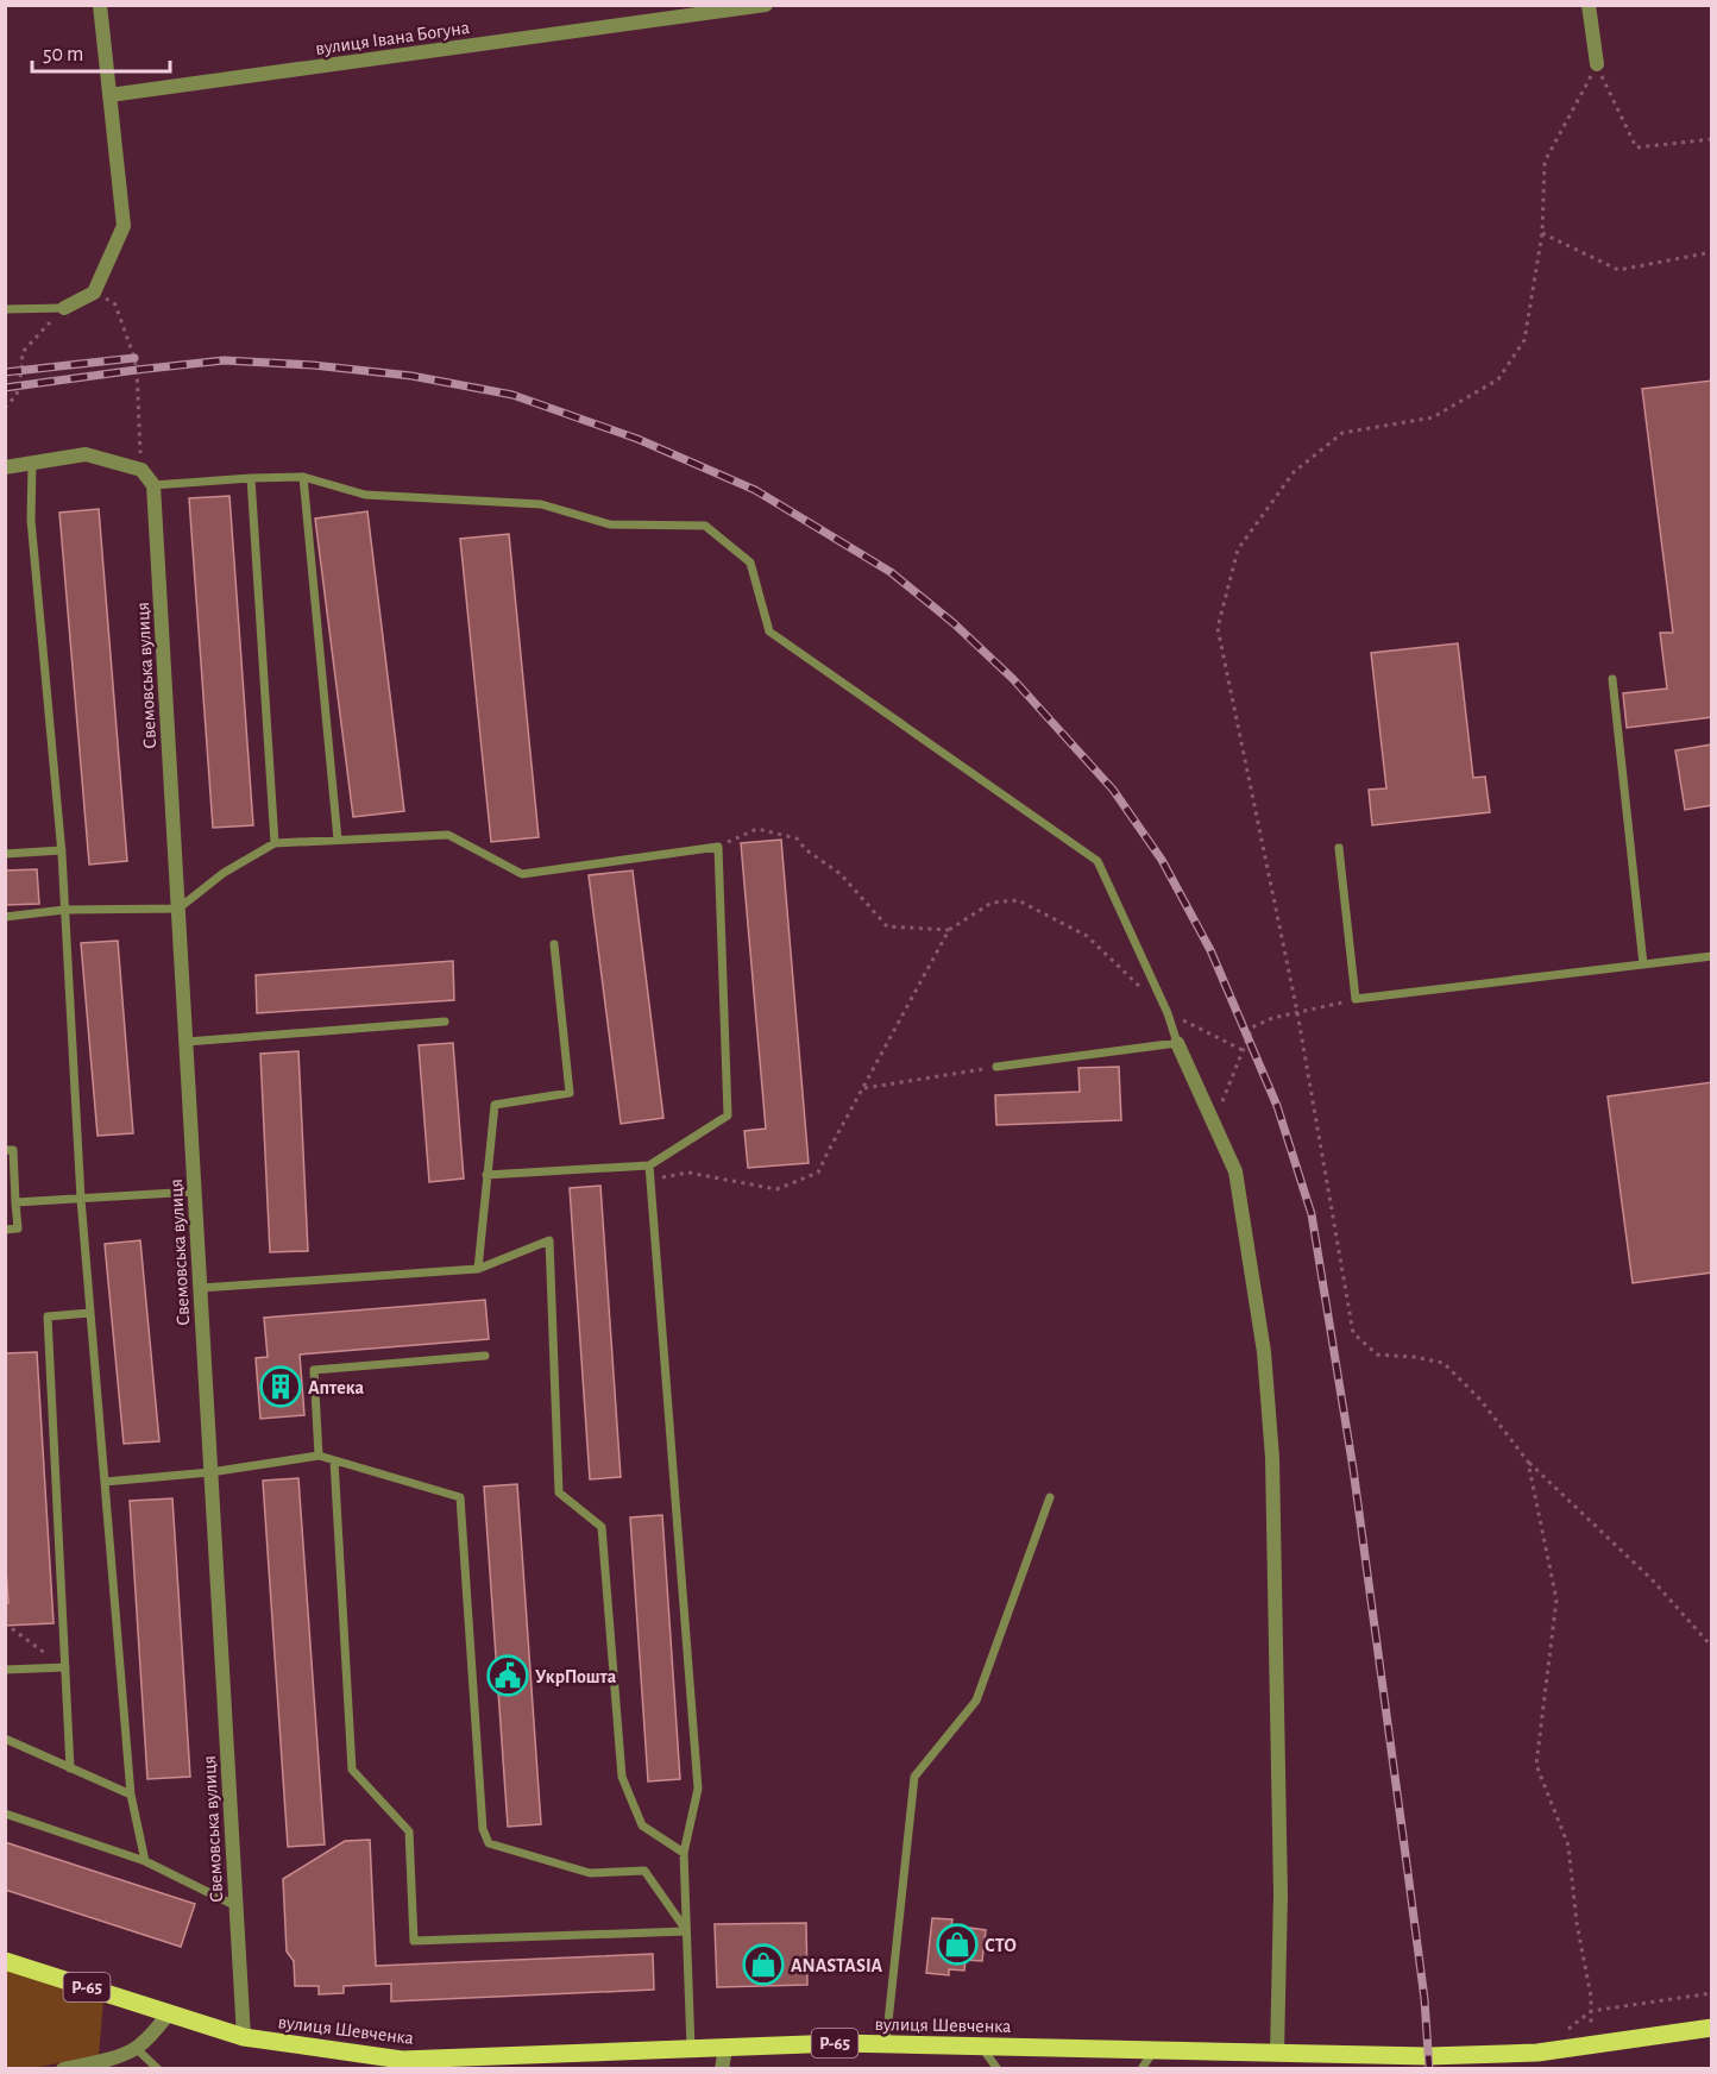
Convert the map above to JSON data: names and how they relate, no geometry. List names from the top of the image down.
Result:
{
  "streets": {
    "main road": ["Р-65", "вулиця Шевченка"],
    "street": ["вулиця Івана Богуна", "Свемовська вулиця"]
  },
  "crossings": [
    ["Свемовська вулиця", "Р-65"],
    ["Свемовська вулиця", "вулиця Шевченка"],
    ["Р-65", "вулиця Шевченка"]
  ],
  "places": {
    "building": ["Аптека"],
    "public building": ["УкрПошта"],
    "shop": ["СТО", "ANASTASIA"]
  },
  "scale_bar": "50 m"
}
